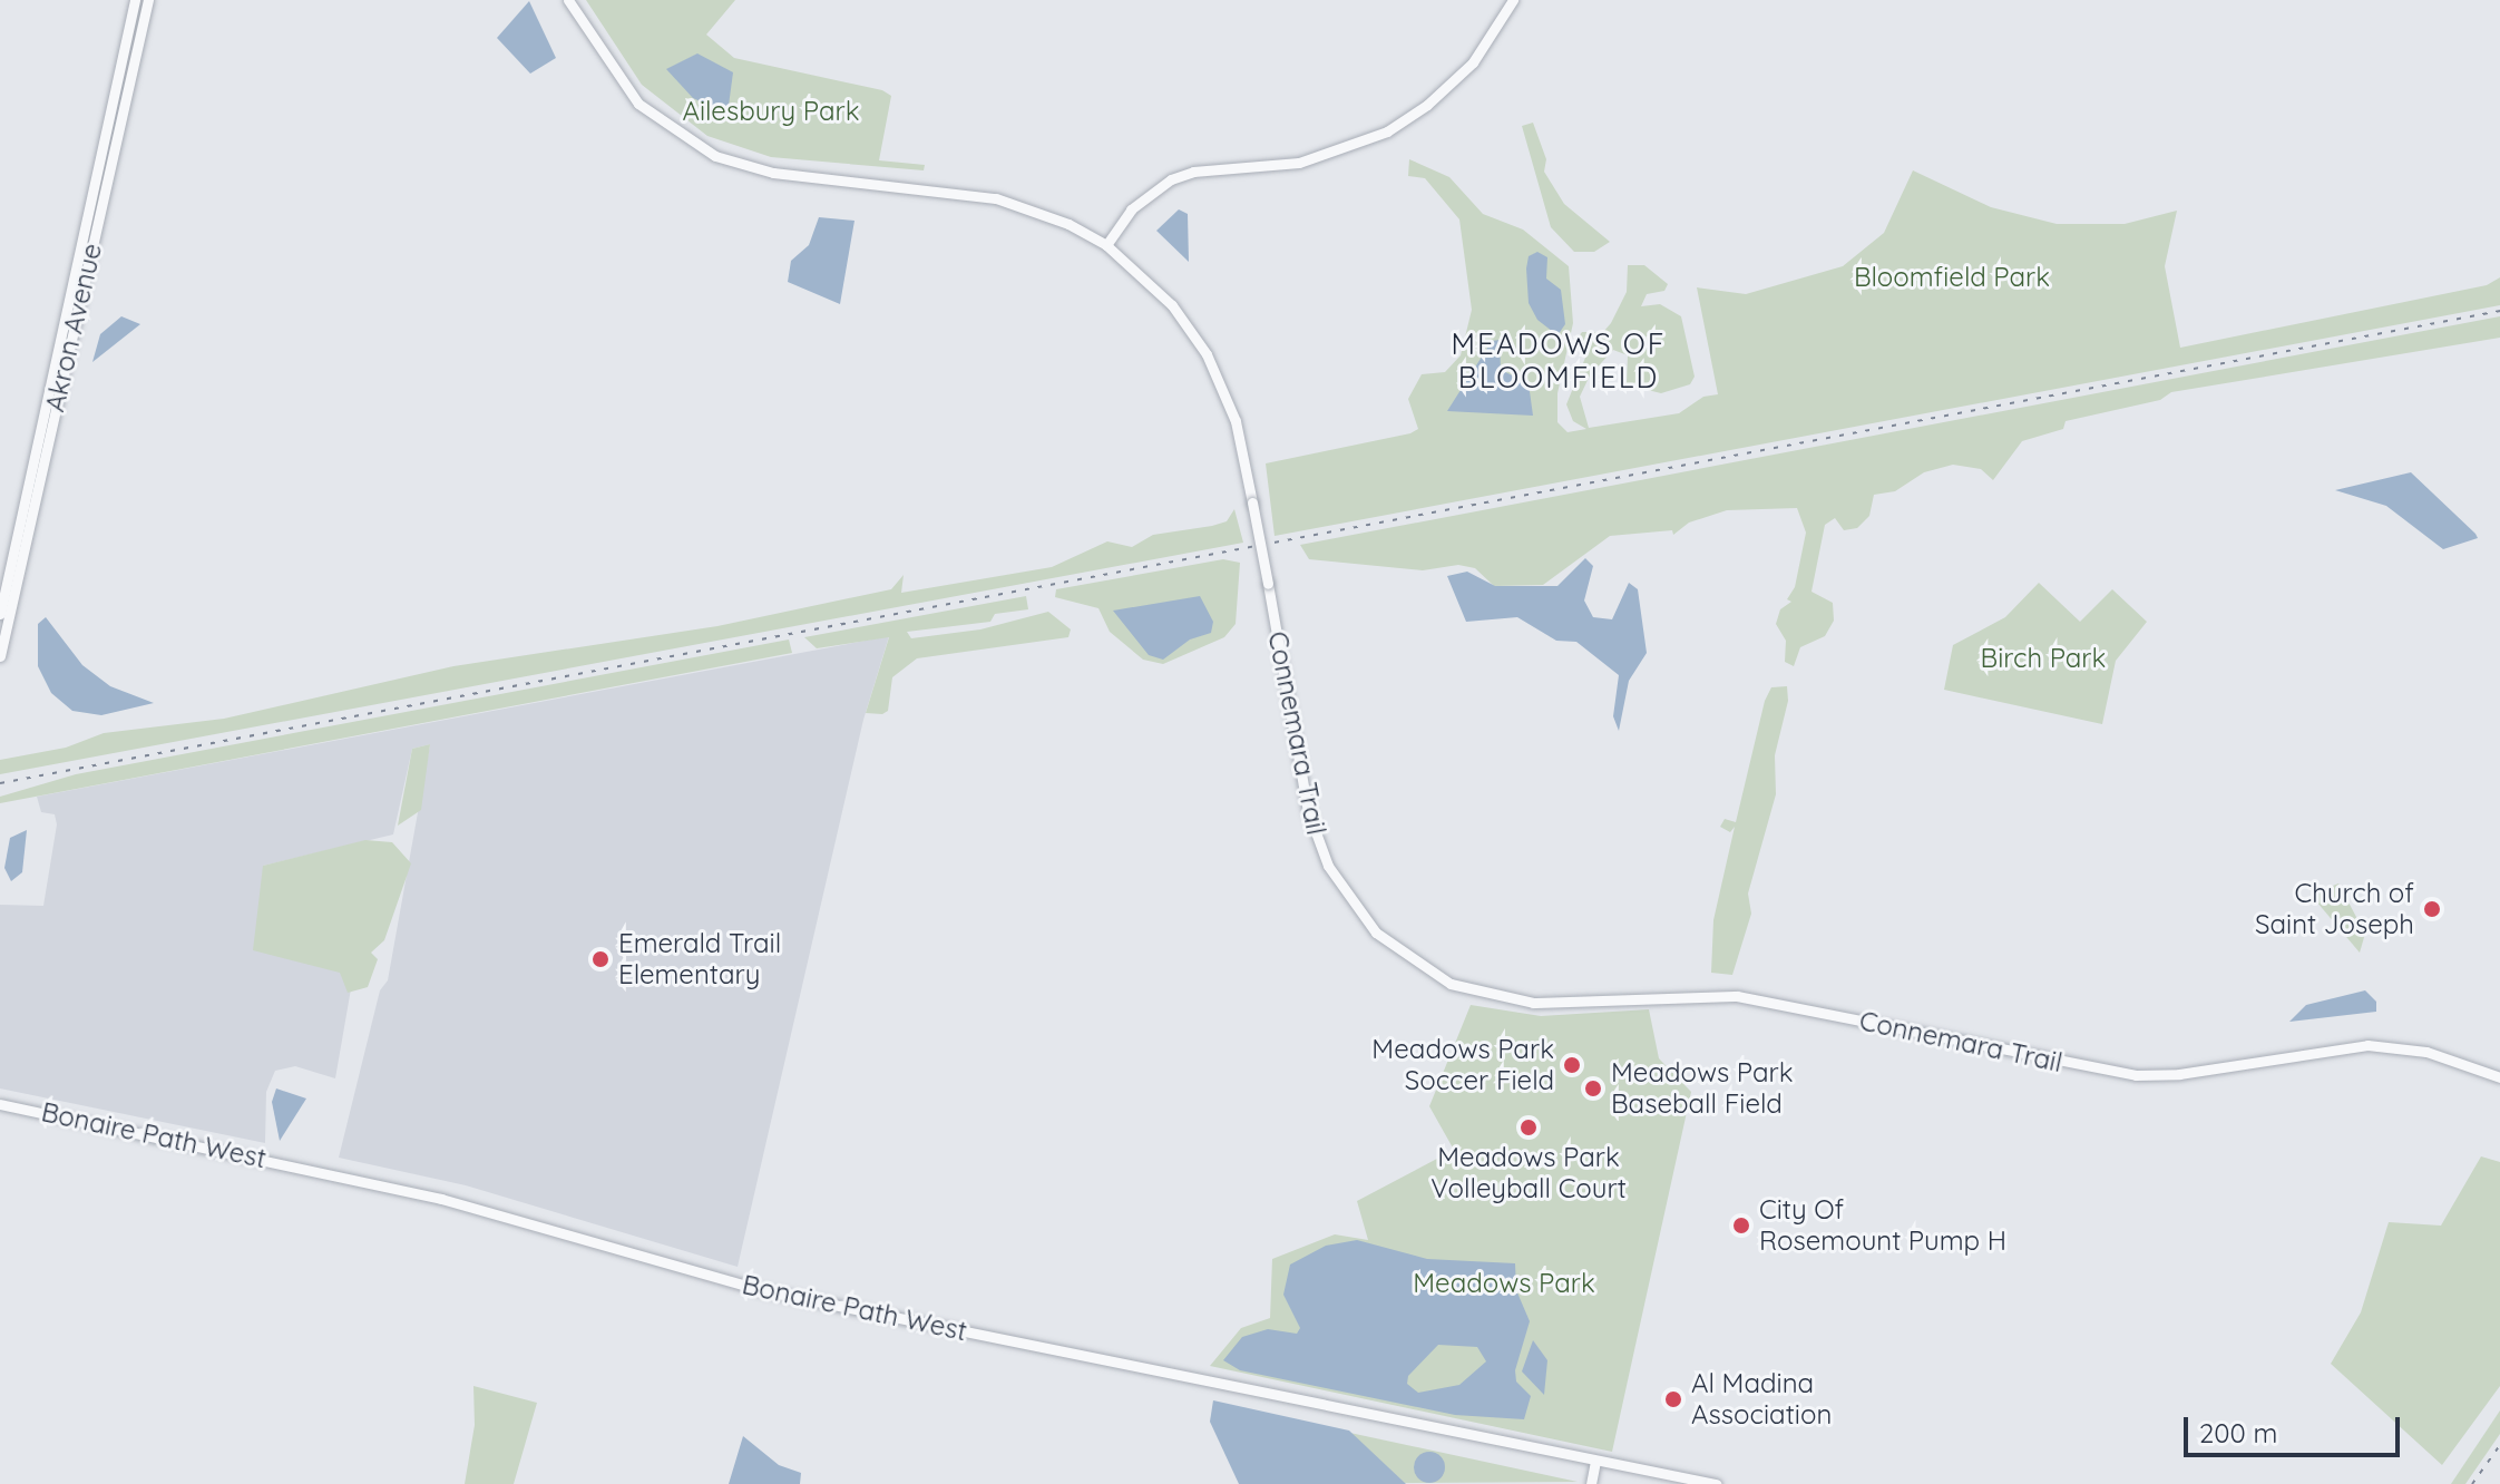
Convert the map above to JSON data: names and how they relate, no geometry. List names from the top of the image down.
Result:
{
  "streets": {
    "street": ["Akron Avenue", "Connemara Trail", "Bonaire Path West"]
  },
  "districts": ["MEADOWS OF BLOOMFIELD"],
  "parks": [
    "Ailesbury Park",
    "Bloomfield Park",
    "Birch Park",
    "Meadows Park"
  ],
  "places": [
    "Church of Saint Joseph",
    "Emerald Trail Elementary",
    "Meadows Park Soccer Field",
    "Meadows Park Baseball Field",
    "Meadows Park Volleyball Court",
    "City Of Rosemount Pump H",
    "Al Madina Association"
  ],
  "scale_bar": "200 m"
}
